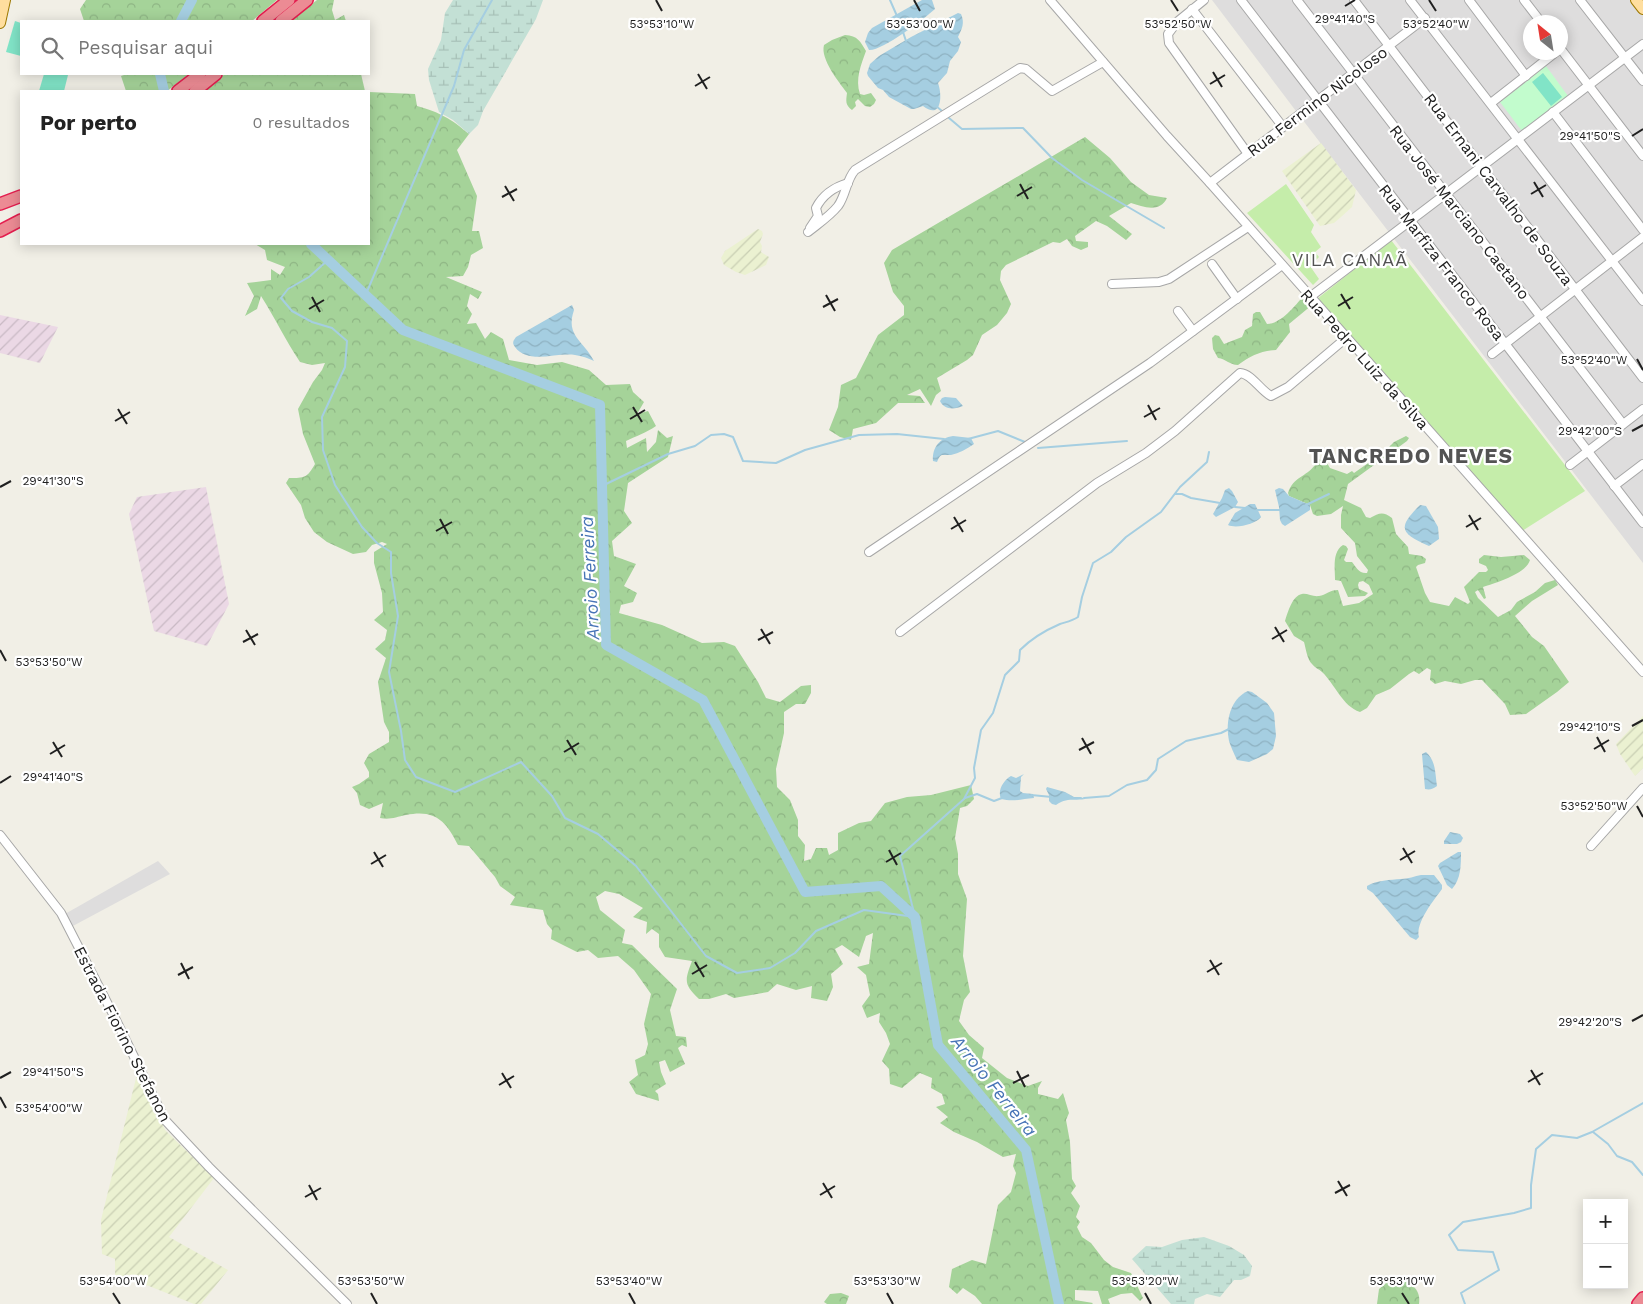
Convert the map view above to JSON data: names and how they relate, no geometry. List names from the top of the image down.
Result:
{
  "streets": {
    "street": [
      "Rua Fermino Nicoloso",
      "Rua Ernani Carvalho de Souza",
      "Rua José Marciano Caetano",
      "Rua Marfiza Franco Rosa",
      "Rua Pedro Luiz da Silva",
      "Estrada Fiorino Stefanon"
    ]
  },
  "crossings": [
    ["Rua Fermino Nicoloso", "Rua Ernani Carvalho de Souza"],
    ["Rua Fermino Nicoloso", "Rua José Marciano Caetano"],
    ["Rua Fermino Nicoloso", "Rua Marfiza Franco Rosa"],
    ["Rua Fermino Nicoloso", "Rua Pedro Luiz da Silva"]
  ],
  "districts": ["VILA CANAÃ", "TANCREDO NEVES"],
  "water": ["Arroio Ferreira"],
  "north": "top left",
  "page": {
    "search": "Pesquisar aqui",
    "heading": ["Por perto", "0 resultados"],
    "map_buttons": ["+", "−"]
  },
  "coordinates": [
    "29°41'40\"S",
    "53°53'10\"W",
    "53°52'50\"W",
    "53°52'40\"W",
    "53°53'00\"W",
    "29°41'50\"S",
    "29°42'00\"S",
    "29°41'30\"S",
    "53°53'50\"W",
    "29°42'10\"S",
    "29°42'20\"S",
    "53°54'00\"W",
    "53°53'40\"W",
    "53°53'30\"W",
    "53°53'20\"W"
  ]
}
